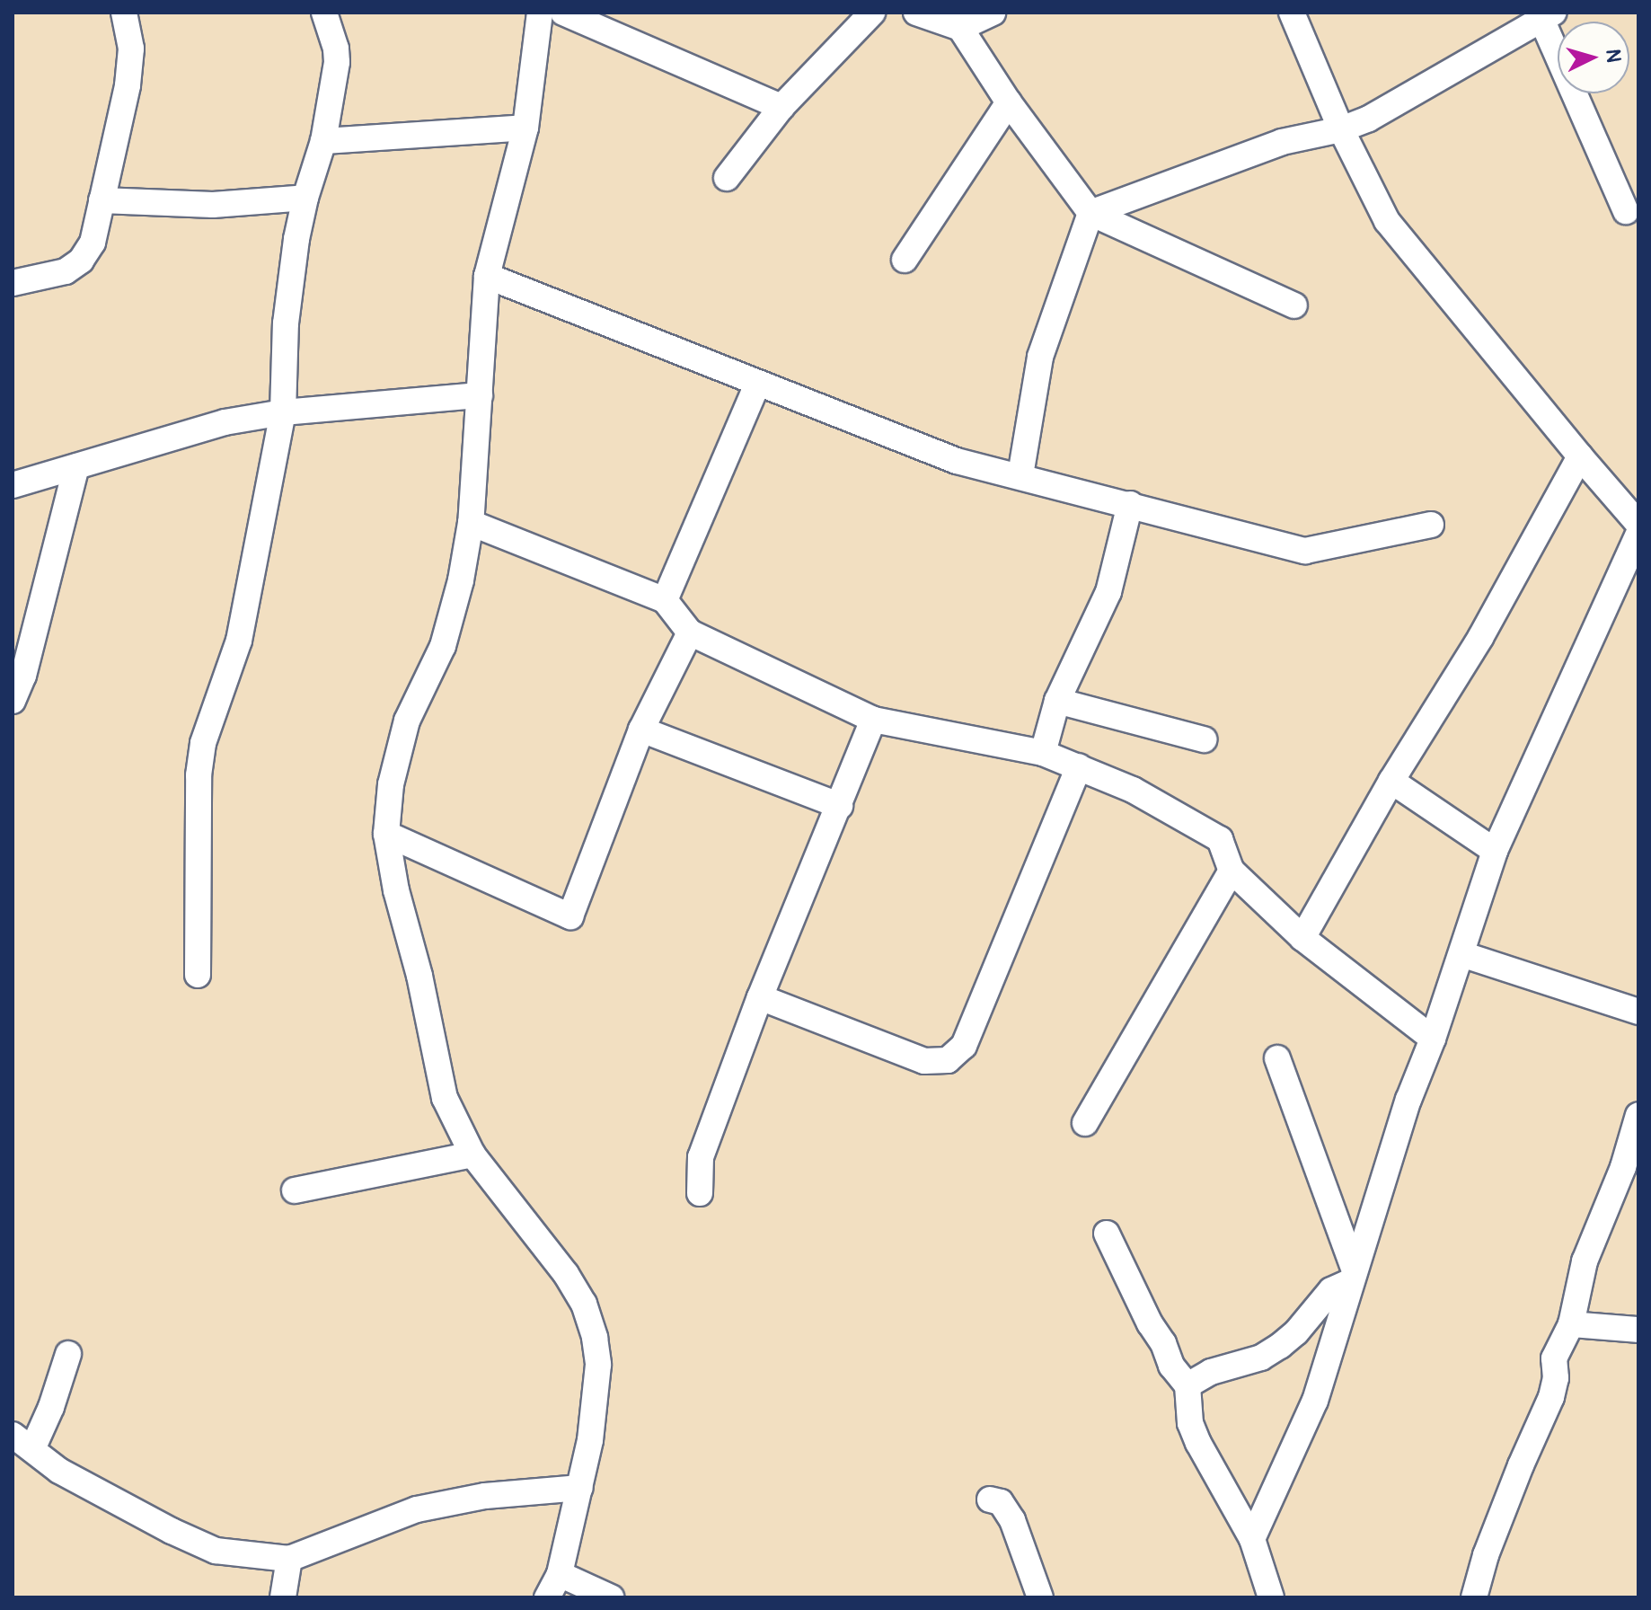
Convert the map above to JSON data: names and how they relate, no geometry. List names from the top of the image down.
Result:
{
  "north": "right"
}
